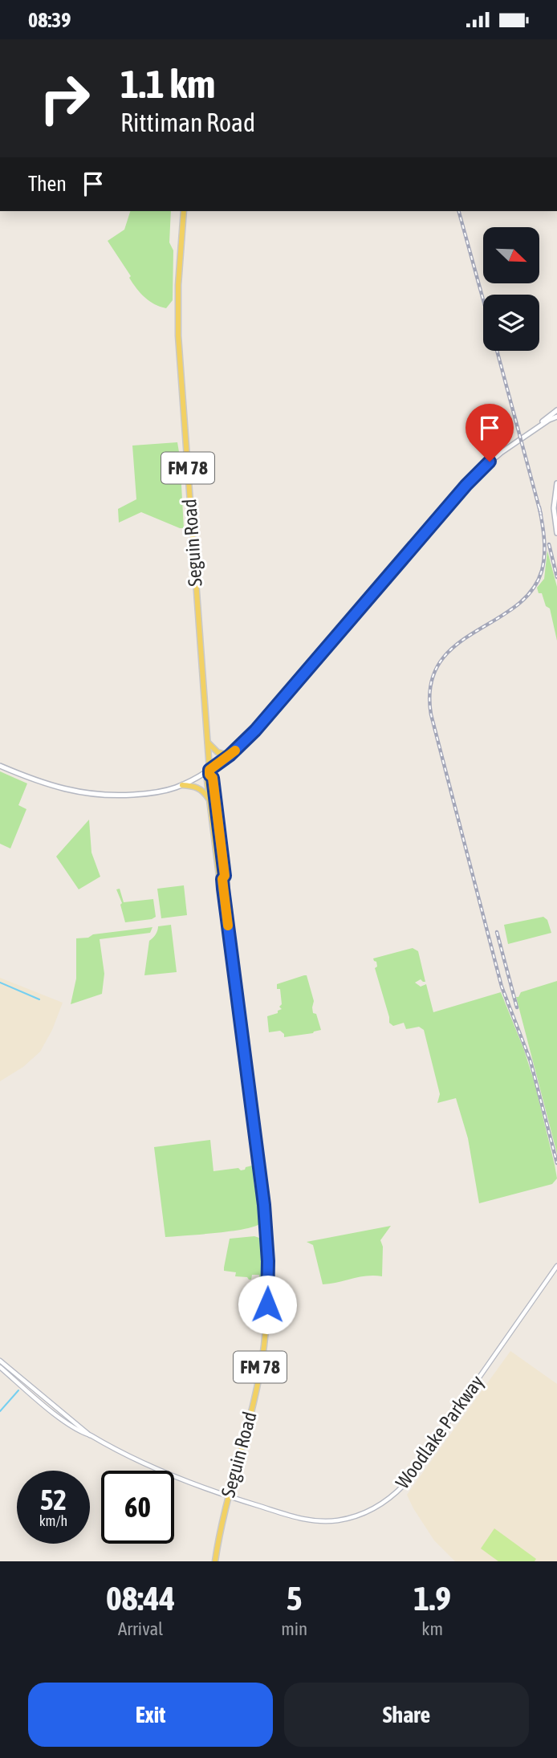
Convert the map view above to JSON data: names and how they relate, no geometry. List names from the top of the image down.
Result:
{
  "streets": {
    "main road": ["FM 78", "Seguin Road"],
    "street": ["Woodlake Parkway"]
  },
  "crossings": [
    ["Seguin Road", "Woodlake Parkway"]
  ],
  "north": "bottom right",
  "page": {
    "status": "08:39",
    "turn": ["1.1 km", "Rittiman Road"],
    "then": "Then",
    "speed": "52 km/h",
    "limit": "60",
    "eta": [
      "08:44",
      "Arrival",
      "5",
      "min",
      "1.9",
      "km"
    ],
    "buttons": ["Exit", "Share"]
  }
}
